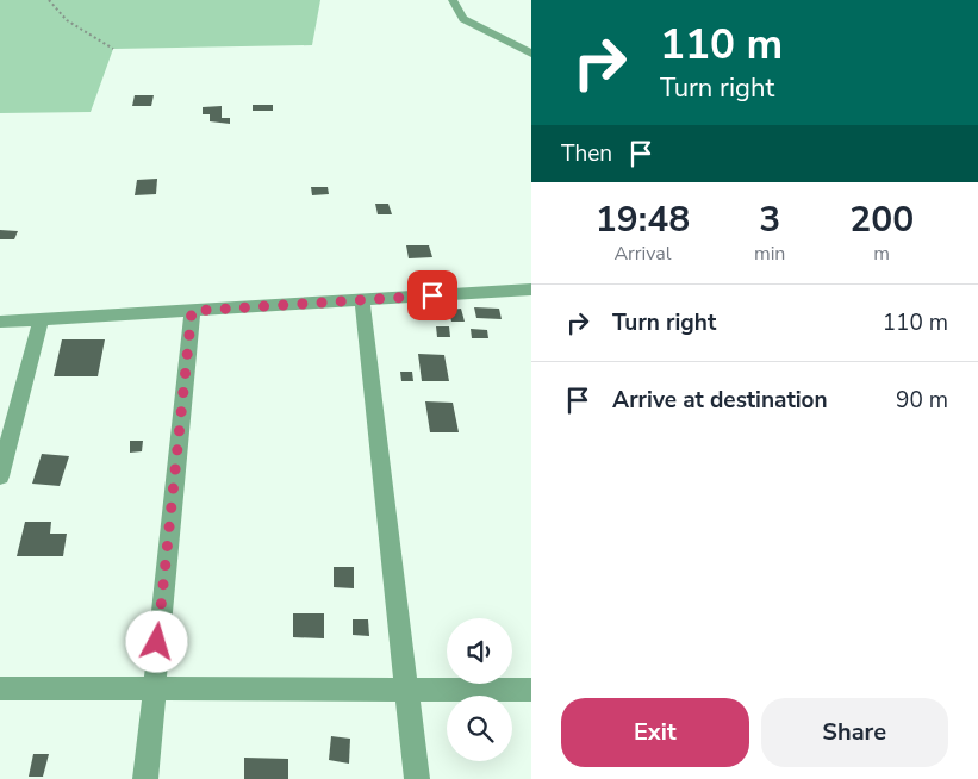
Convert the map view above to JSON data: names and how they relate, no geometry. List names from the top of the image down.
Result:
{
  "page": {
    "turn": ["110 m", "Turn right"],
    "then": "Then",
    "eta": [
      "19:48",
      "Arrival",
      "3",
      "min",
      "200",
      "m"
    ],
    "list": [
      {
        "name": "Turn right",
        "value": "110 m"
      },
      {
        "name": "Arrive at destination",
        "value": "90 m"
      }
    ],
    "buttons": ["Exit", "Share"]
  }
}
